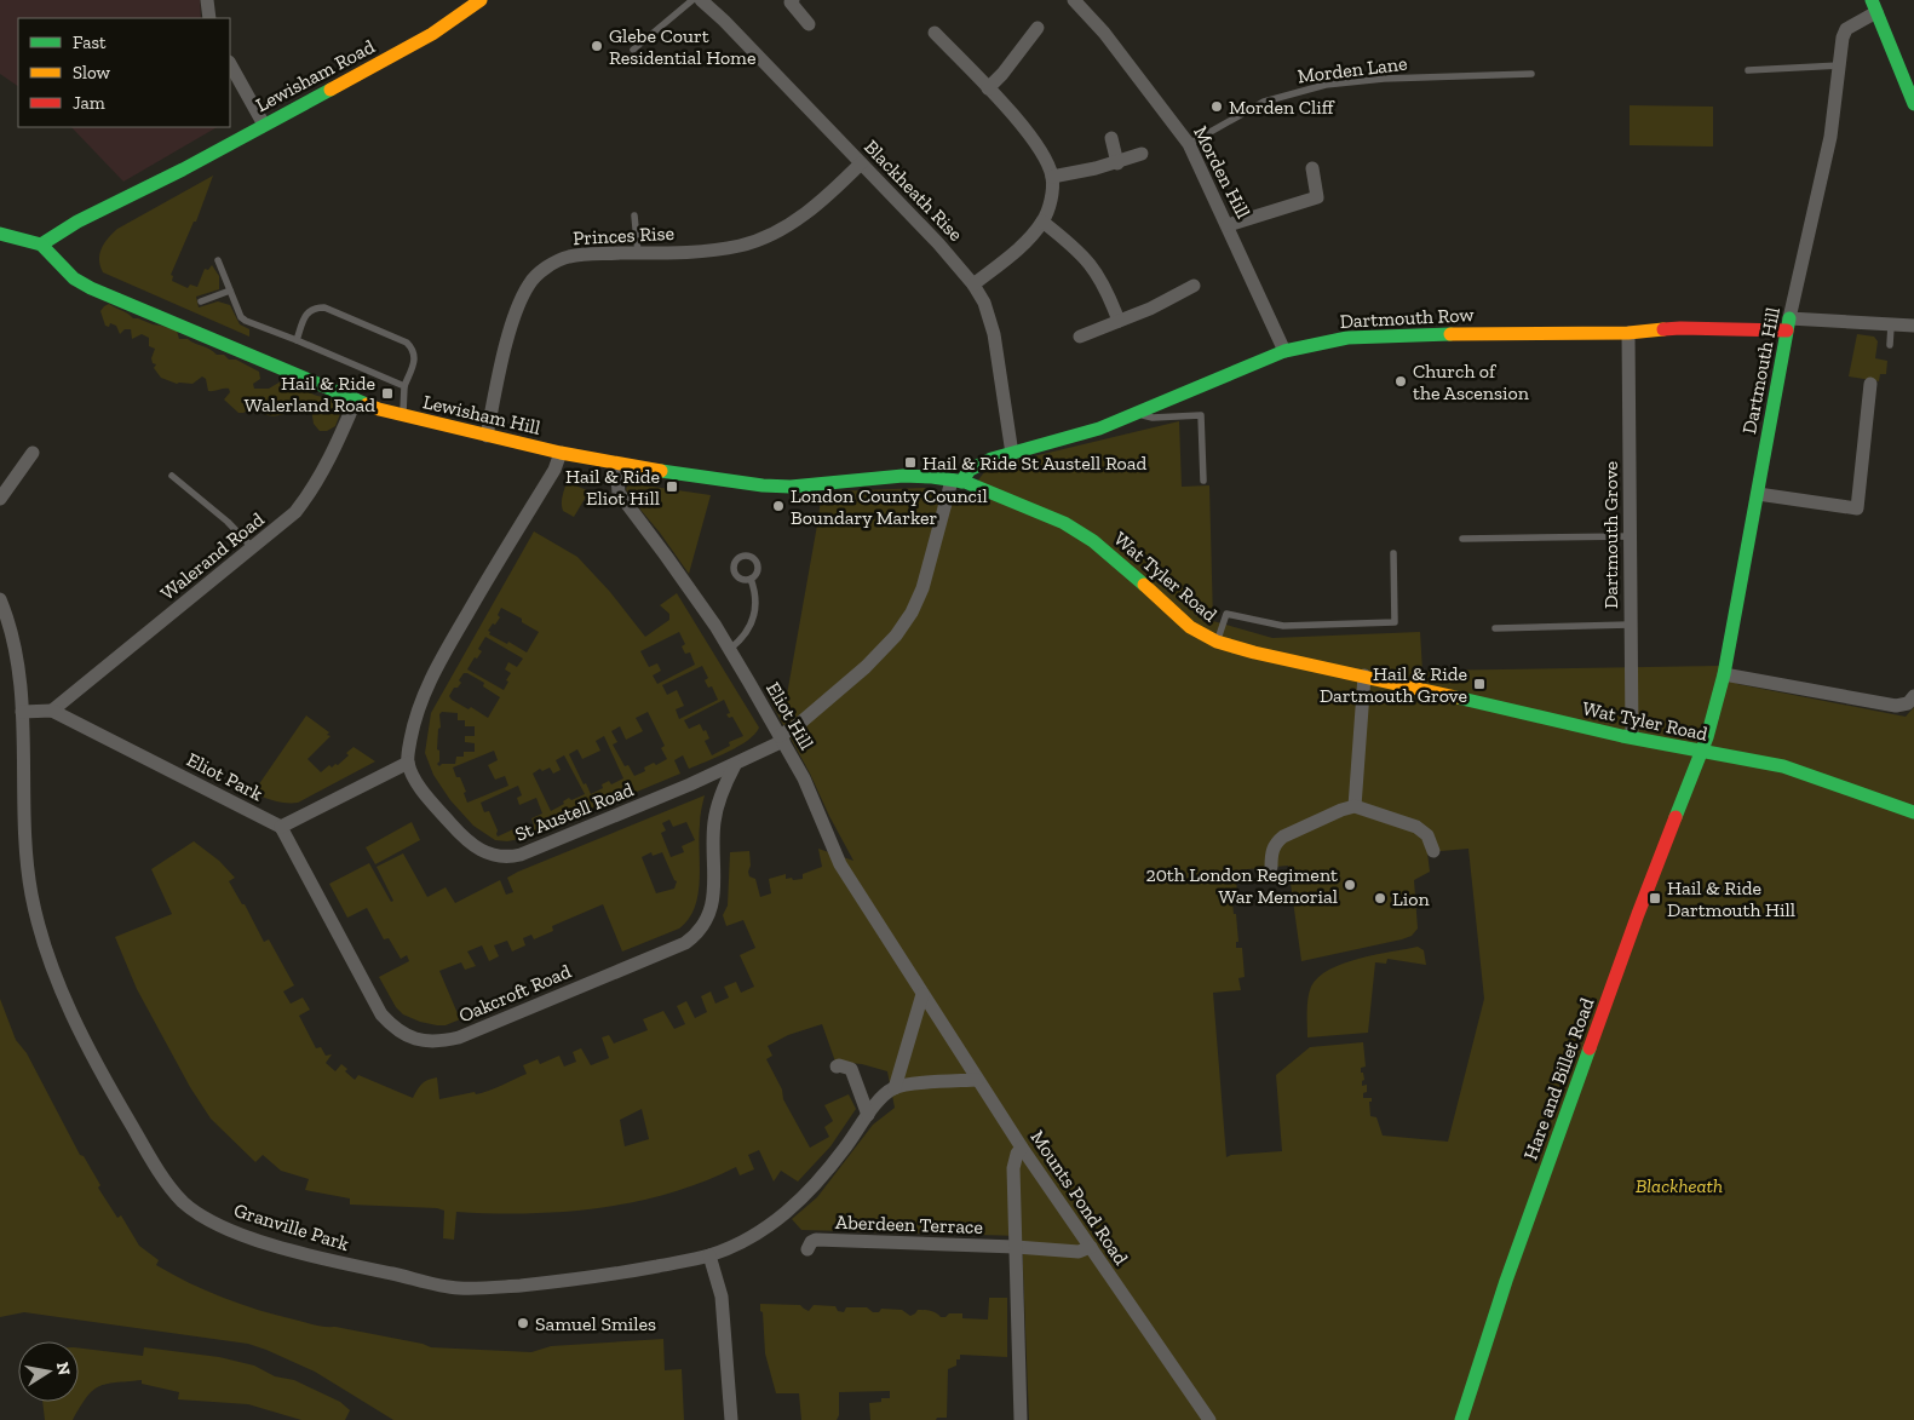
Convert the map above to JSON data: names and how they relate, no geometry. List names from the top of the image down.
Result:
{
  "streets": {
    "main road": [
      "Lewisham Road",
      "Dartmouth Row",
      "Dartmouth Hill",
      "Lewisham Hill",
      "Wat Tyler Road",
      "Hare and Billet Road"
    ],
    "street": [
      "Morden Hill",
      "Blackheath Rise",
      "Princes Rise",
      "Dartmouth Grove",
      "Walerand Road",
      "Eliot Hill",
      "Eliot Park",
      "St Austell Road",
      "Oakcroft Road",
      "Mounts Pond Road",
      "Aberdeen Terrace",
      "Granville Park"
    ],
    "lane": ["Morden Lane"]
  },
  "crossings": [
    ["Morden Lane", "Morden Hill"],
    ["Lewisham Road", "Lewisham Hill"],
    ["Morden Hill", "Dartmouth Row"],
    ["Blackheath Rise", "Princes Rise"],
    ["Blackheath Rise", "Dartmouth Row"],
    ["Princes Rise", "Lewisham Hill"],
    ["Dartmouth Row", "Dartmouth Hill"],
    ["Dartmouth Row", "Dartmouth Grove"],
    ["Dartmouth Hill", "Wat Tyler Road"],
    ["Dartmouth Hill", "Hare and Billet Road"],
    ["Lewisham Hill", "Walerand Road"],
    ["Lewisham Hill", "Wat Tyler Road"],
    ["Lewisham Hill", "Eliot Hill"],
    ["Lewisham Hill", "St Austell Road"],
    ["Dartmouth Grove", "Wat Tyler Road"],
    ["Walerand Road", "Eliot Park"],
    ["Wat Tyler Road", "St Austell Road"],
    ["Wat Tyler Road", "Hare and Billet Road"],
    ["Eliot Hill", "St Austell Road"],
    ["Eliot Hill", "Mounts Pond Road"],
    ["Eliot Hill", "Granville Park"],
    ["Eliot Park", "Oakcroft Road"],
    ["St Austell Road", "Oakcroft Road"],
    ["Mounts Pond Road", "Aberdeen Terrace"],
    ["Mounts Pond Road", "Granville Park"]
  ],
  "parks": ["Blackheath"],
  "places": {
    "other": [
      "Glebe Court Residential Home",
      "Morden Cliff",
      "Church of the Ascension",
      "London County Council Boundary Marker",
      "20th London Regiment War Memorial",
      "Lion",
      "Samuel Smiles"
    ],
    "transit": [
      "Hail & Ride Walerland Road",
      "Hail & Ride St Austell Road",
      "Hail & Ride Eliot Hill",
      "Hail & Ride Dartmouth Grove",
      "Hail & Ride Dartmouth Hill"
    ]
  },
  "legend": ["Fast", "Slow", "Jam"],
  "north": "right"
}
